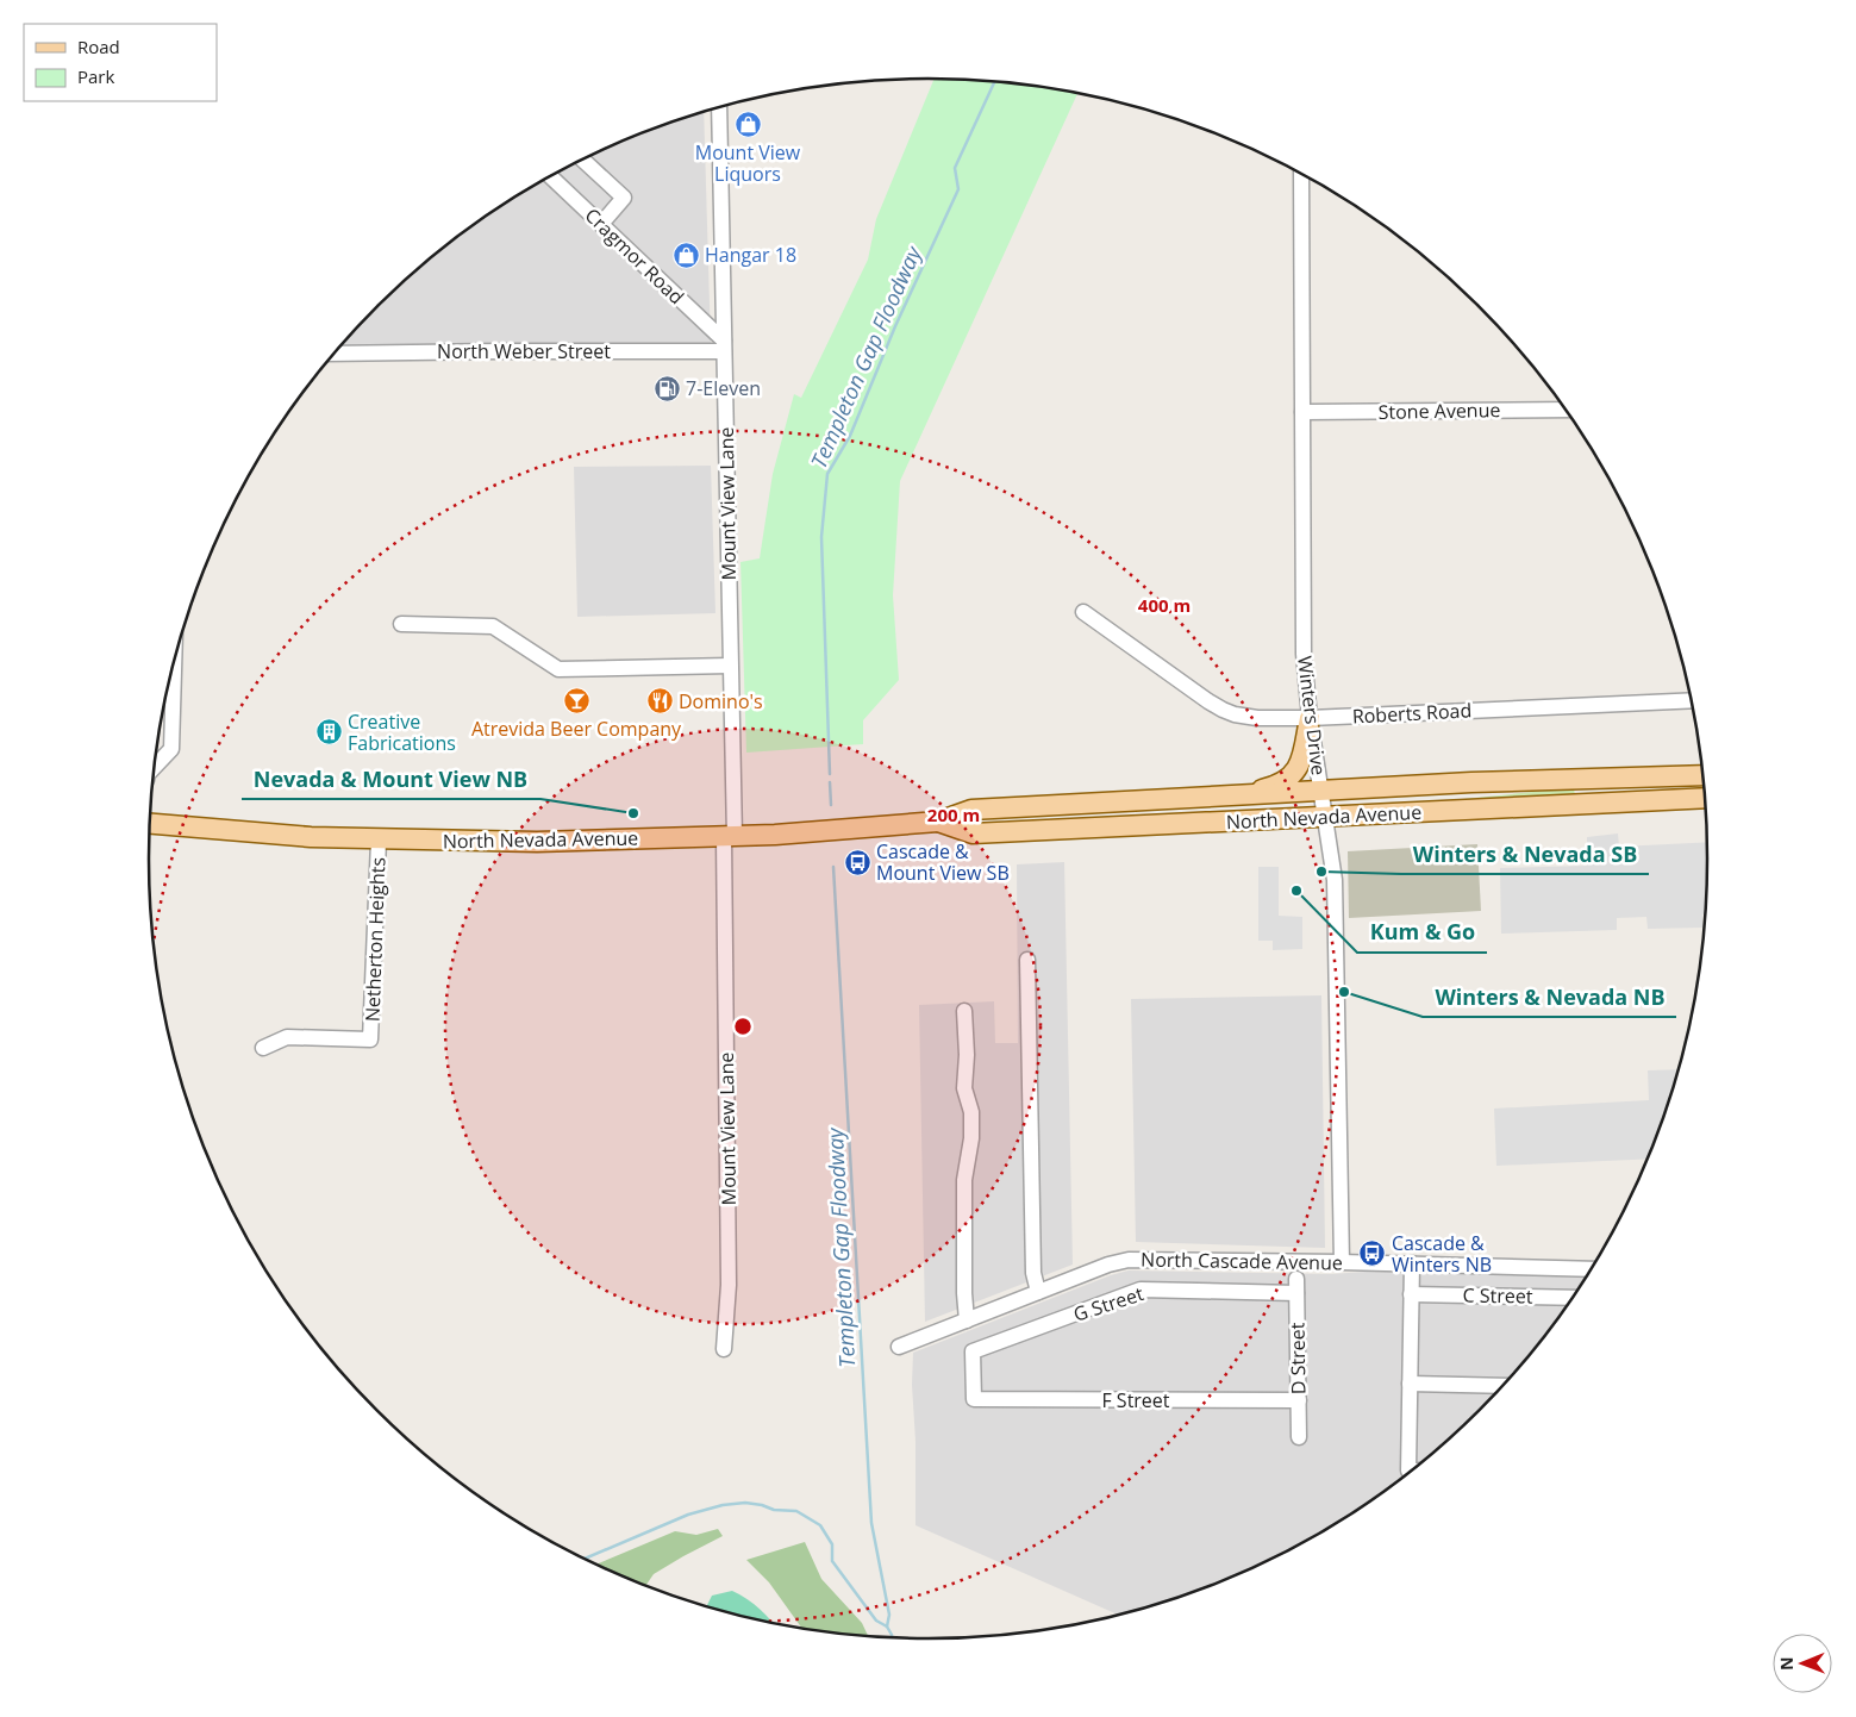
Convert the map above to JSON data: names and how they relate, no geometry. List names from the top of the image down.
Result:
{
  "streets": {
    "main road": ["North Nevada Avenue"],
    "street": [
      "Cragmor Road",
      "North Weber Street",
      "Stone Avenue",
      "Mount View Lane",
      "Roberts Road",
      "Winters Drive",
      "Netherton Heights",
      "North Cascade Avenue",
      "C Street",
      "G Street",
      "D Street",
      "F Street"
    ]
  },
  "crossings": [
    ["Cragmor Road", "North Weber Street"],
    ["Cragmor Road", "Mount View Lane"],
    ["North Weber Street", "Mount View Lane"],
    ["Stone Avenue", "Winters Drive"],
    ["Mount View Lane", "North Nevada Avenue"],
    ["Roberts Road", "Winters Drive"],
    ["Winters Drive", "North Nevada Avenue"],
    ["Winters Drive", "North Cascade Avenue"],
    ["North Nevada Avenue", "Netherton Heights"],
    ["North Cascade Avenue", "G Street"],
    ["North Cascade Avenue", "D Street"],
    ["G Street", "D Street"],
    ["G Street", "F Street"],
    ["D Street", "F Street"]
  ],
  "water": ["Templeton Gap Floodway"],
  "places": {
    "shop": ["Mount View Liquors", "Hangar 18"],
    "fuel station": ["7-Eleven"],
    "bar": ["Atrevida Beer Company"],
    "restaurant": ["Domino's"],
    "building": ["Creative Fabrications"],
    "other": [
      "Nevada & Mount View NB",
      "Winters & Nevada SB",
      "Kum & Go",
      "Winters & Nevada NB"
    ],
    "bus stop": ["Cascade & Mount View SB", "Cascade & Winters NB"]
  },
  "legend": ["Road", "Park"],
  "north": "left",
  "rings": ["400 m", "200 m"]
}
